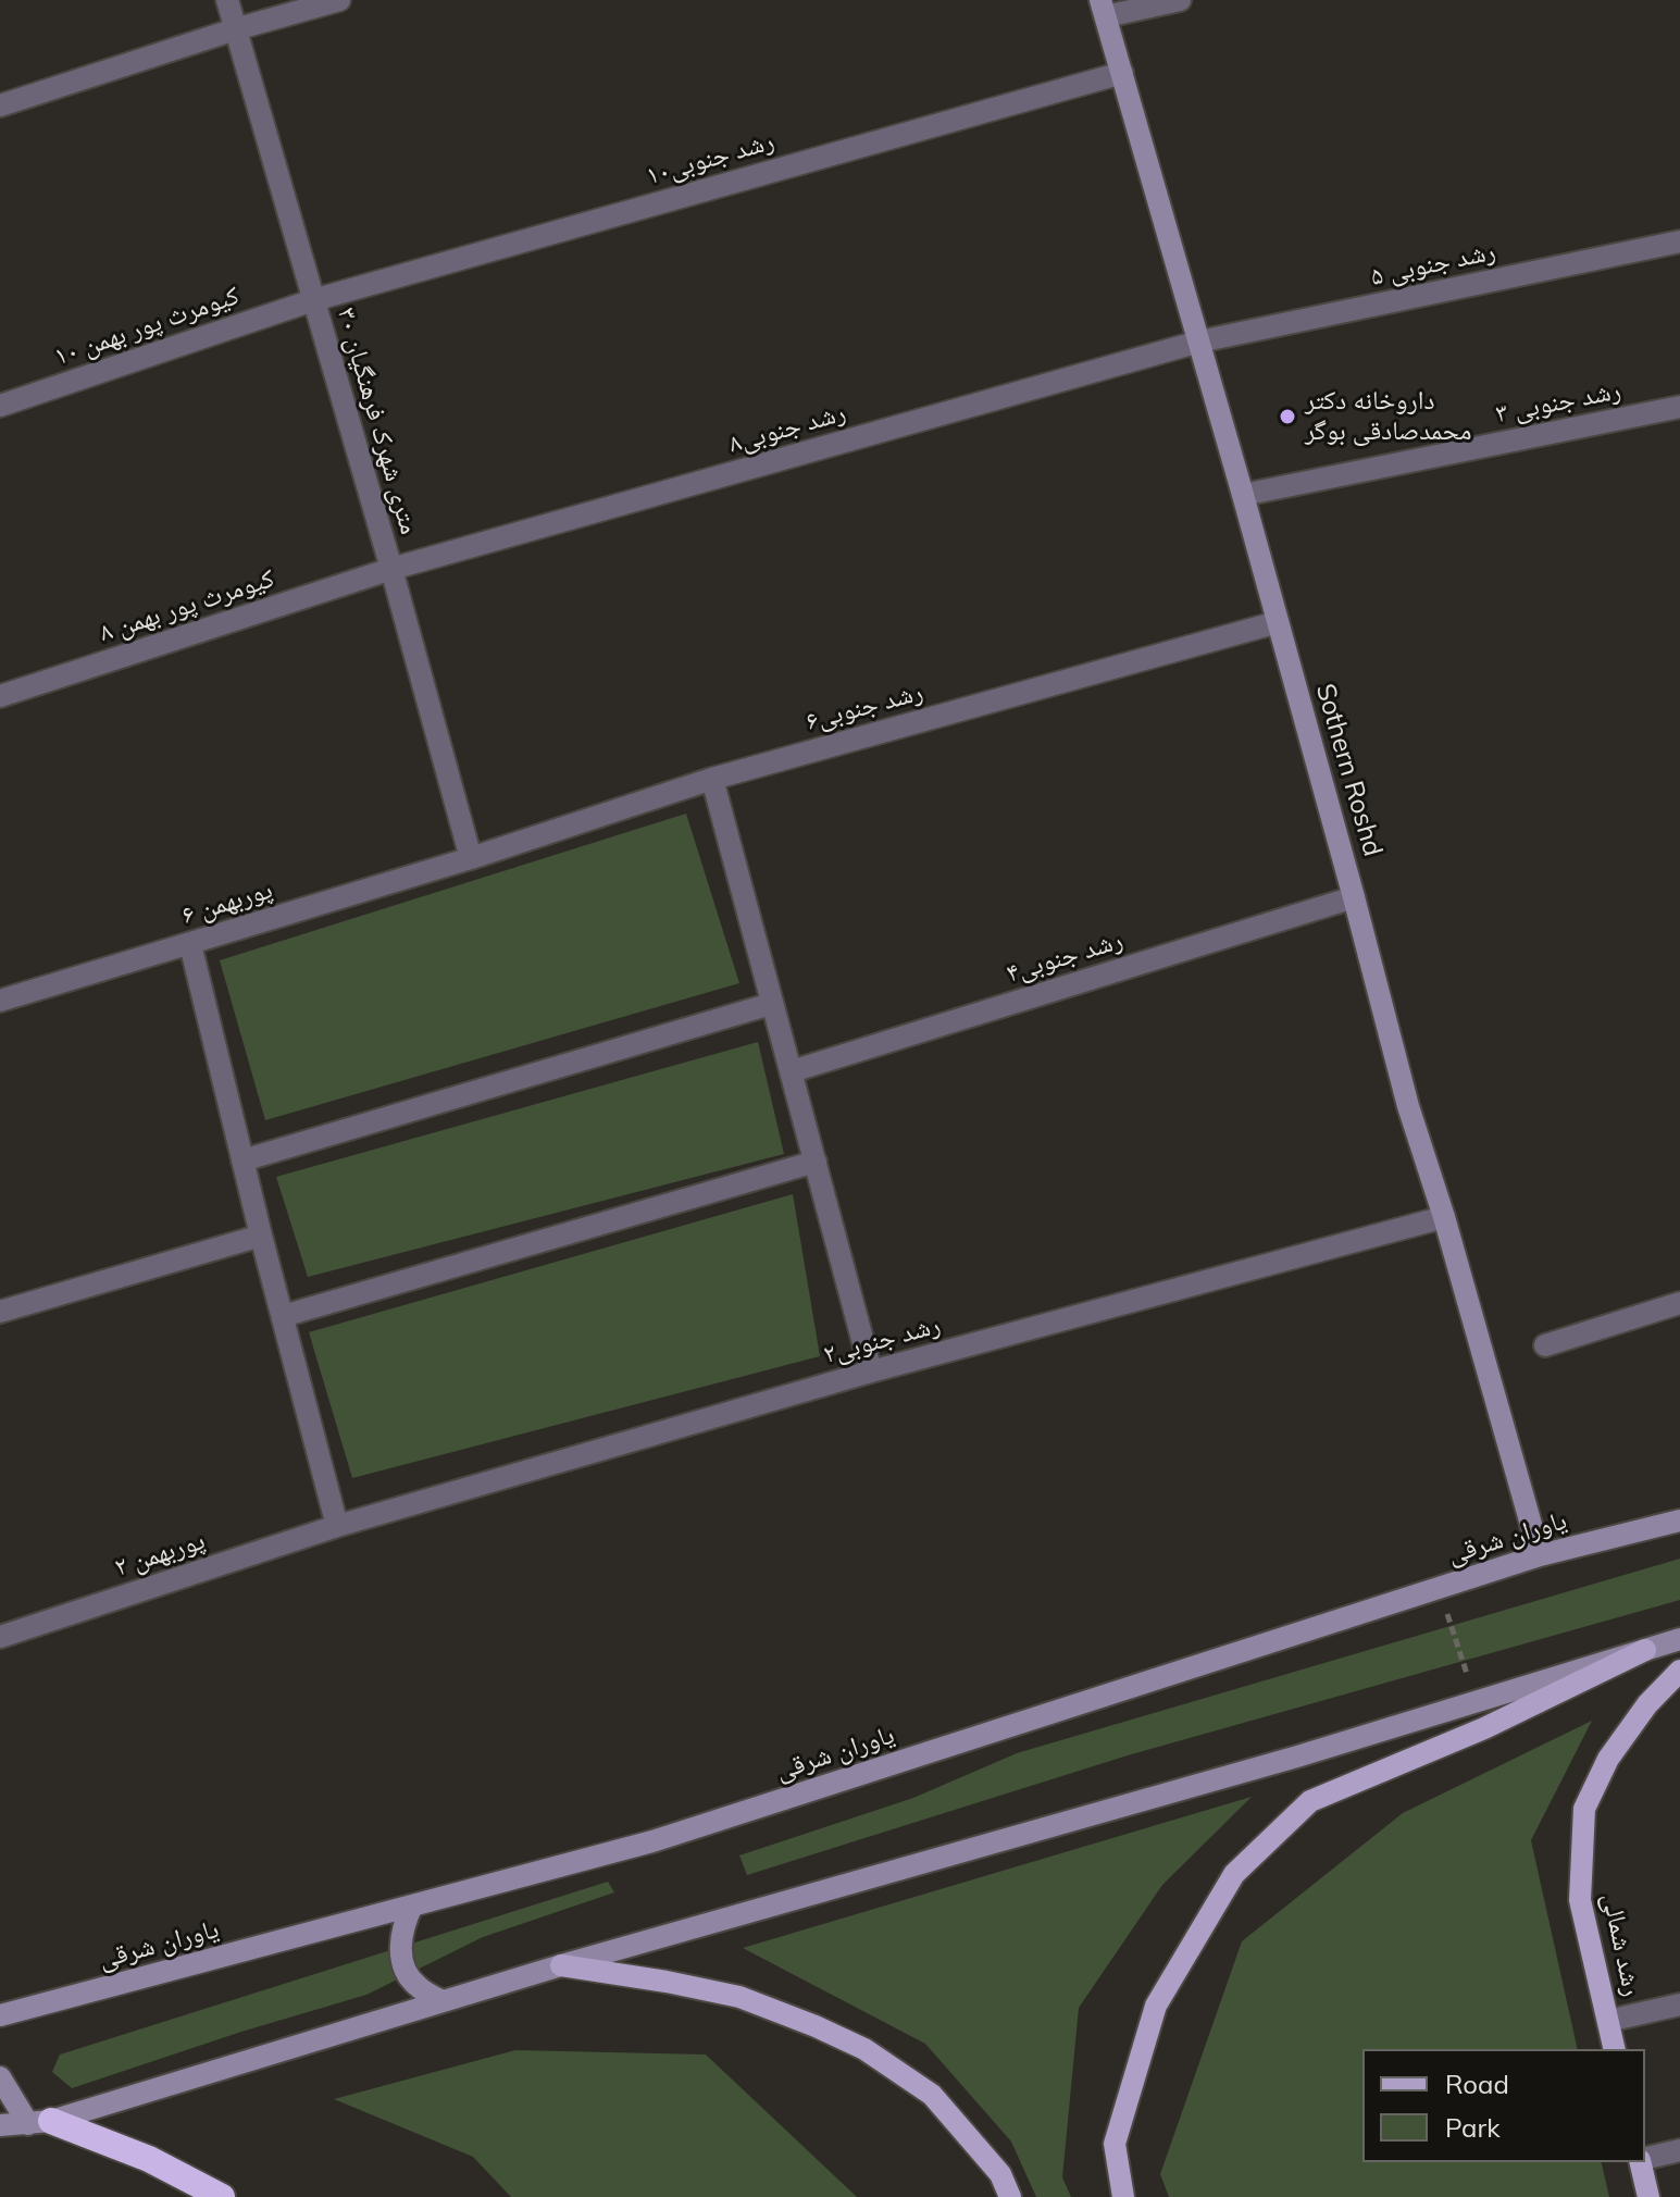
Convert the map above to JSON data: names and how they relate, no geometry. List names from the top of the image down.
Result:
{
  "streets": {
    "main road": ["Sothern Roshd", "یاوران شرقی", "رشد شمالی"],
    "street": [
      "رشد جنوبی۱۰",
      "رشد جنوبی ۵",
      "کیومرث پور بهمن ۱۰",
      "رشد جنوبی ۳",
      "۳۰ متری شهرک فرهنگیان",
      "رشد جنوبی۸",
      "کیومرث پور بهمن ۸",
      "رشد جنوبی۶",
      "پوربهمن ۶",
      "رشد جنوبی۴",
      "رشد جنوبی۲",
      "پوربهمن ۲"
    ]
  },
  "crossings": [
    ["رشد جنوبی۱۰", "کیومرث پور بهمن ۱۰"],
    ["رشد جنوبی۱۰", "۳۰ متری شهرک فرهنگیان"],
    ["رشد جنوبی۱۰", "Sothern Roshd"],
    ["رشد جنوبی ۵", "رشد جنوبی۸"],
    ["رشد جنوبی ۵", "Sothern Roshd"],
    ["کیومرث پور بهمن ۱۰", "۳۰ متری شهرک فرهنگیان"],
    ["رشد جنوبی ۳", "Sothern Roshd"],
    ["۳۰ متری شهرک فرهنگیان", "رشد جنوبی۸"],
    ["۳۰ متری شهرک فرهنگیان", "کیومرث پور بهمن ۸"],
    ["۳۰ متری شهرک فرهنگیان", "رشد جنوبی۶"],
    ["۳۰ متری شهرک فرهنگیان", "پوربهمن ۶"],
    ["رشد جنوبی۸", "کیومرث پور بهمن ۸"],
    ["رشد جنوبی۸", "Sothern Roshd"],
    ["رشد جنوبی۶", "Sothern Roshd"],
    ["رشد جنوبی۶", "پوربهمن ۶"],
    ["Sothern Roshd", "رشد جنوبی۴"],
    ["Sothern Roshd", "رشد جنوبی۲"],
    ["Sothern Roshd", "یاوران شرقی"],
    ["رشد جنوبی۲", "پوربهمن ۲"]
  ],
  "places": ["داروخانه دکتر محمدصادقی بوگر"],
  "legend": ["Road", "Park"]
}
